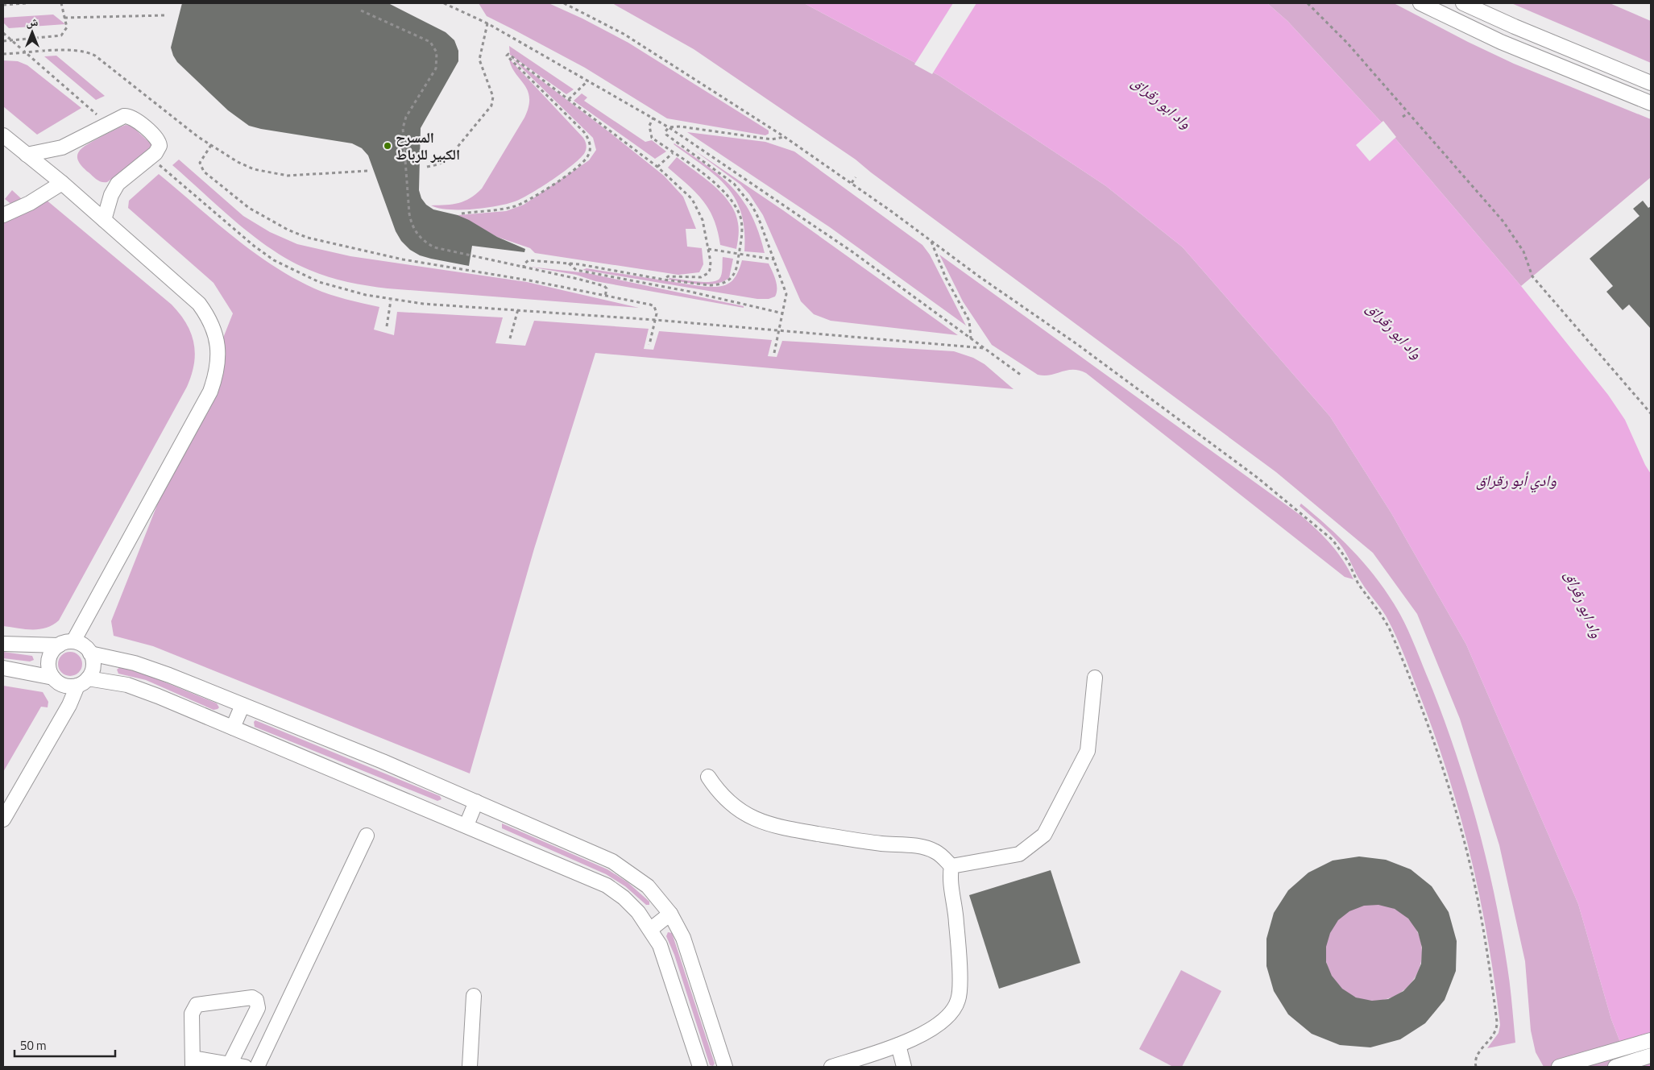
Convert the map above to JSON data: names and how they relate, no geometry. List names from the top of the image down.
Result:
{
  "water": ["واد ابو رقراق", "وادي أبو رقراق"],
  "places": ["المسرح الكبير للرباط"],
  "scale_bar": "50 m",
  "north": "top"
}
